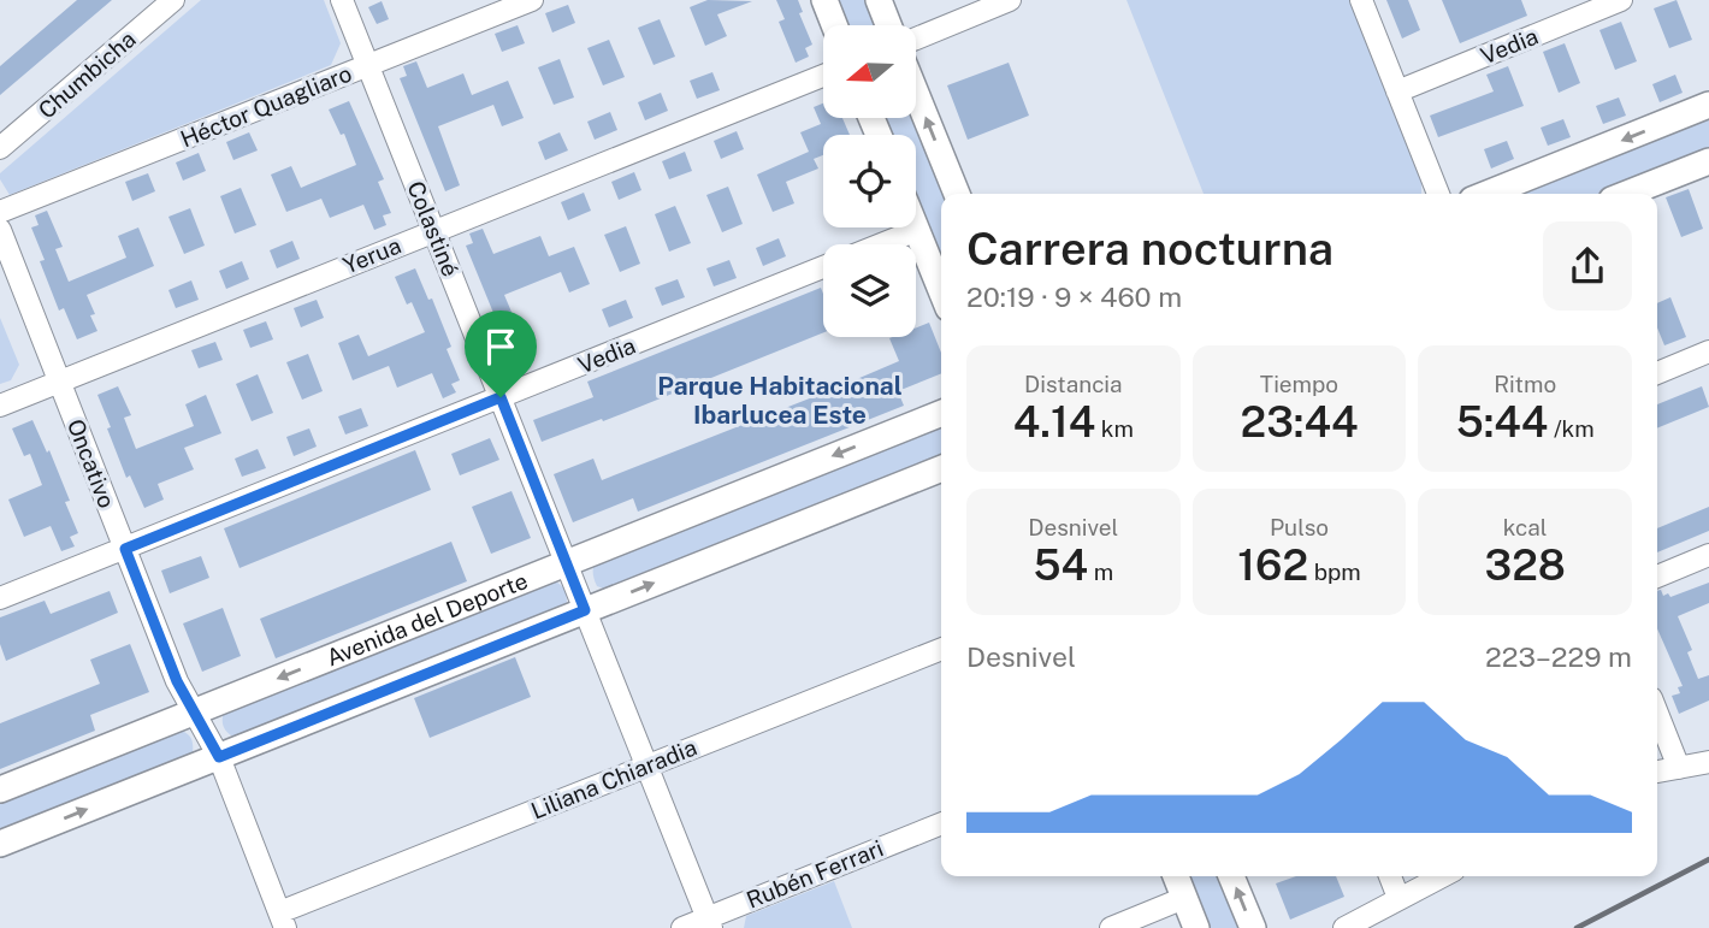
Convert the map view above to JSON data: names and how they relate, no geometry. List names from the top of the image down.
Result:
{
  "streets": {
    "street": [
      "Vedia",
      "Chumbicha",
      "Héctor Quagliaro",
      "Colastiné",
      "Yerua",
      "Oncativo",
      "Avenida del Deporte",
      "Liliana Chiaradia",
      "Rubén Ferrari"
    ]
  },
  "crossings": [
    ["Vedia", "Colastiné"],
    ["Vedia", "Oncativo"],
    ["Héctor Quagliaro", "Colastiné"],
    ["Colastiné", "Yerua"],
    ["Colastiné", "Avenida del Deporte"],
    ["Colastiné", "Liliana Chiaradia"],
    ["Colastiné", "Rubén Ferrari"],
    ["Yerua", "Oncativo"],
    ["Oncativo", "Avenida del Deporte"],
    ["Oncativo", "Liliana Chiaradia"]
  ],
  "districts": ["Parque Habitacional Ibarlucea Este"],
  "north": "left",
  "page": {
    "heading": ["Carrera nocturna", "20:19 · 9 × 460 m"],
    "stats": [
      ["Distancia", "4.14 km"],
      ["Tiempo", "23:44"],
      ["Ritmo", "5:44 /km"],
      ["Desnivel", "54 m"],
      ["Pulso", "162 bpm"],
      ["kcal", "328"]
    ],
    "chart": ["Desnivel", "223–229 m"]
  }
}
